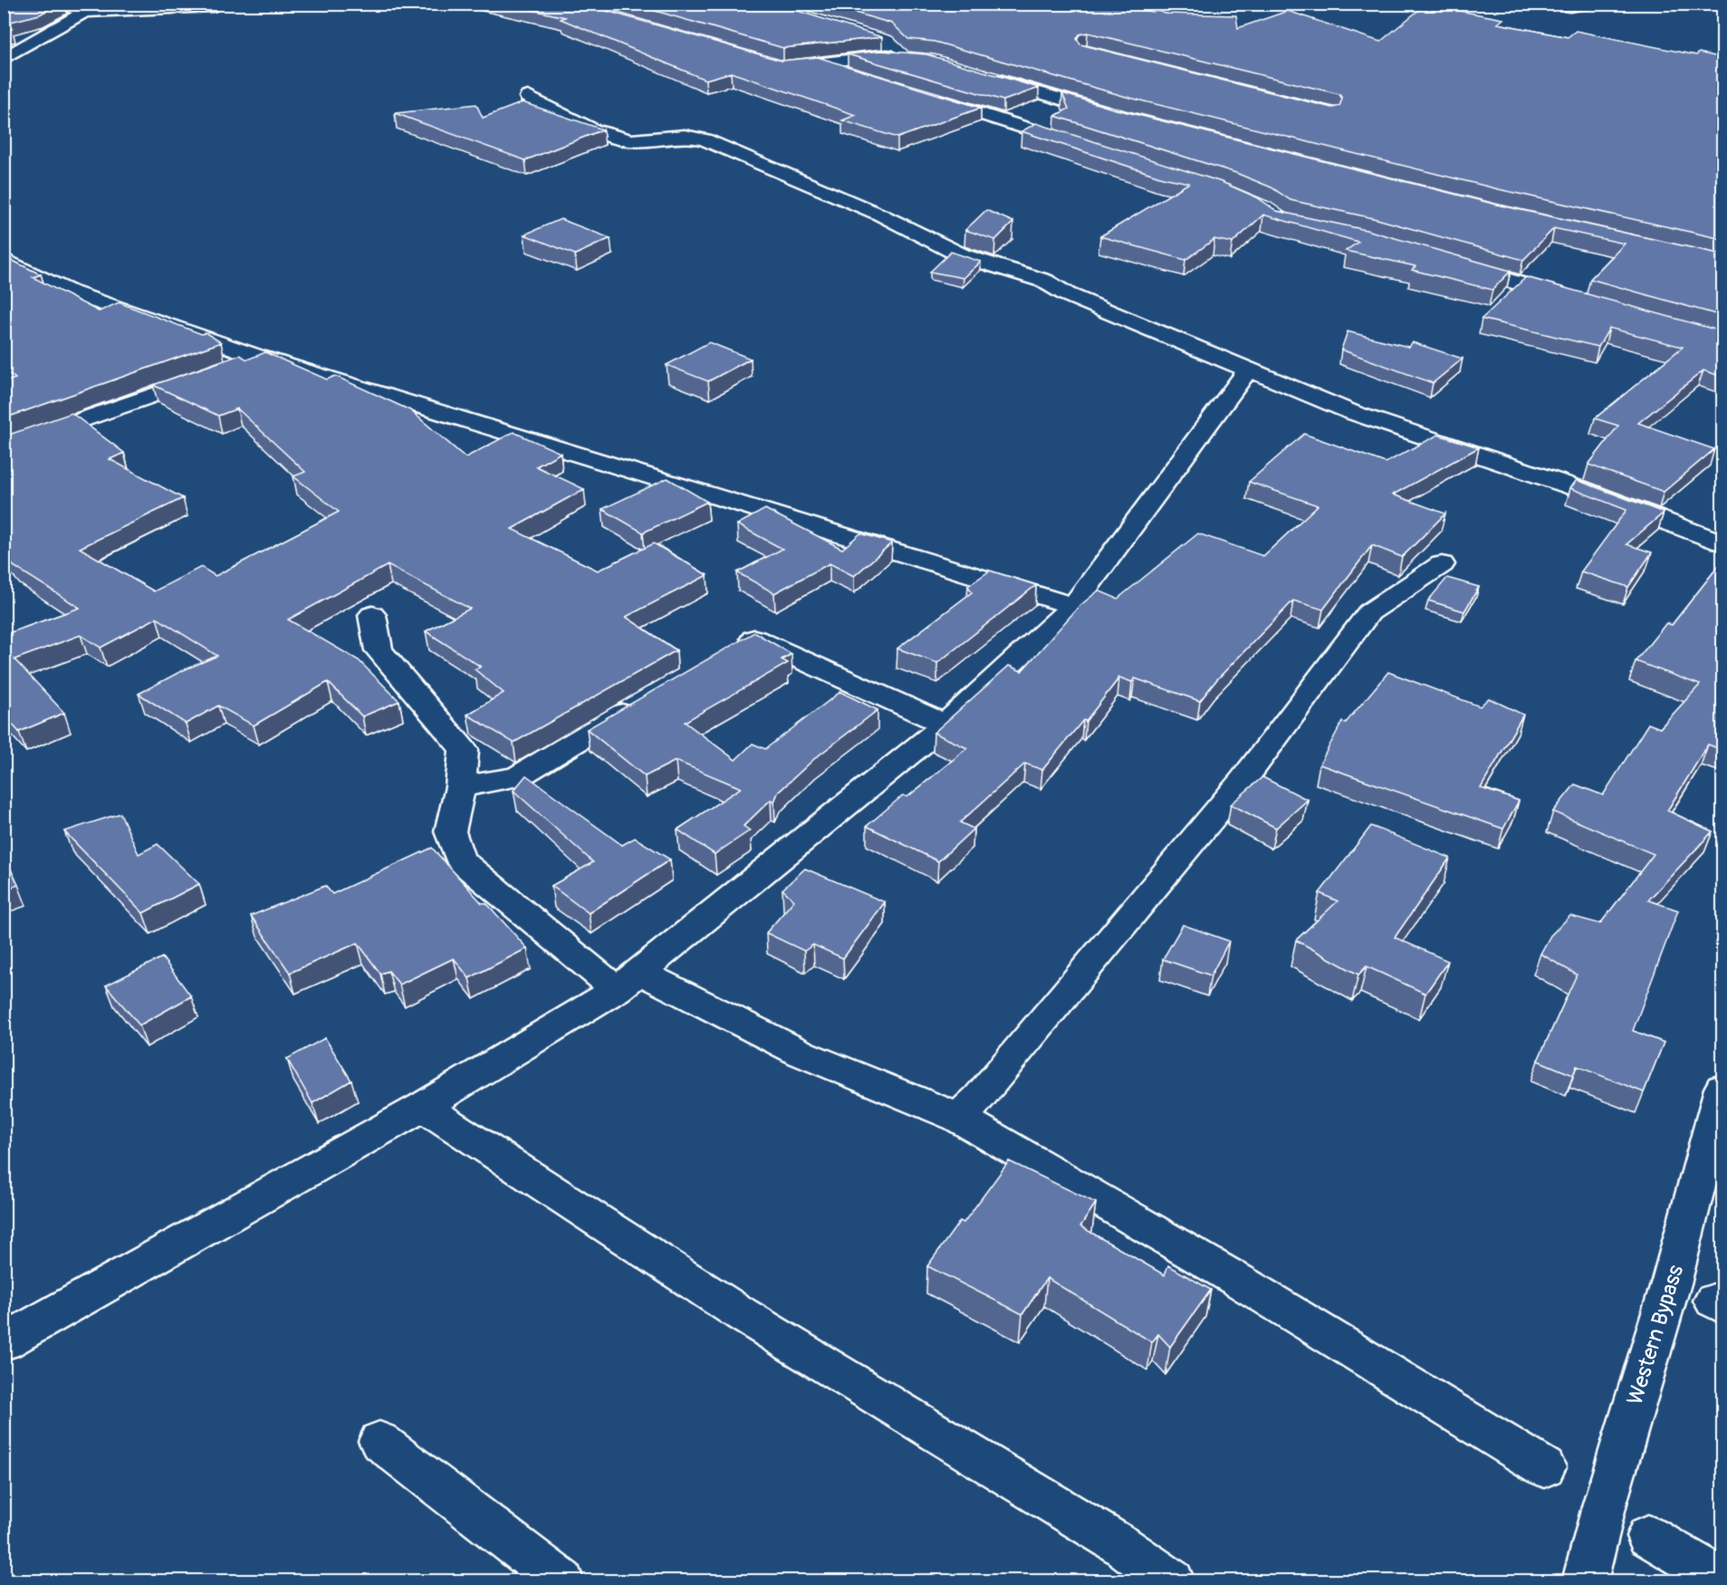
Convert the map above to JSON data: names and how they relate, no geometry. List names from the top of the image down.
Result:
{
  "streets": {
    "street": ["Western Bypass"]
  }
}
